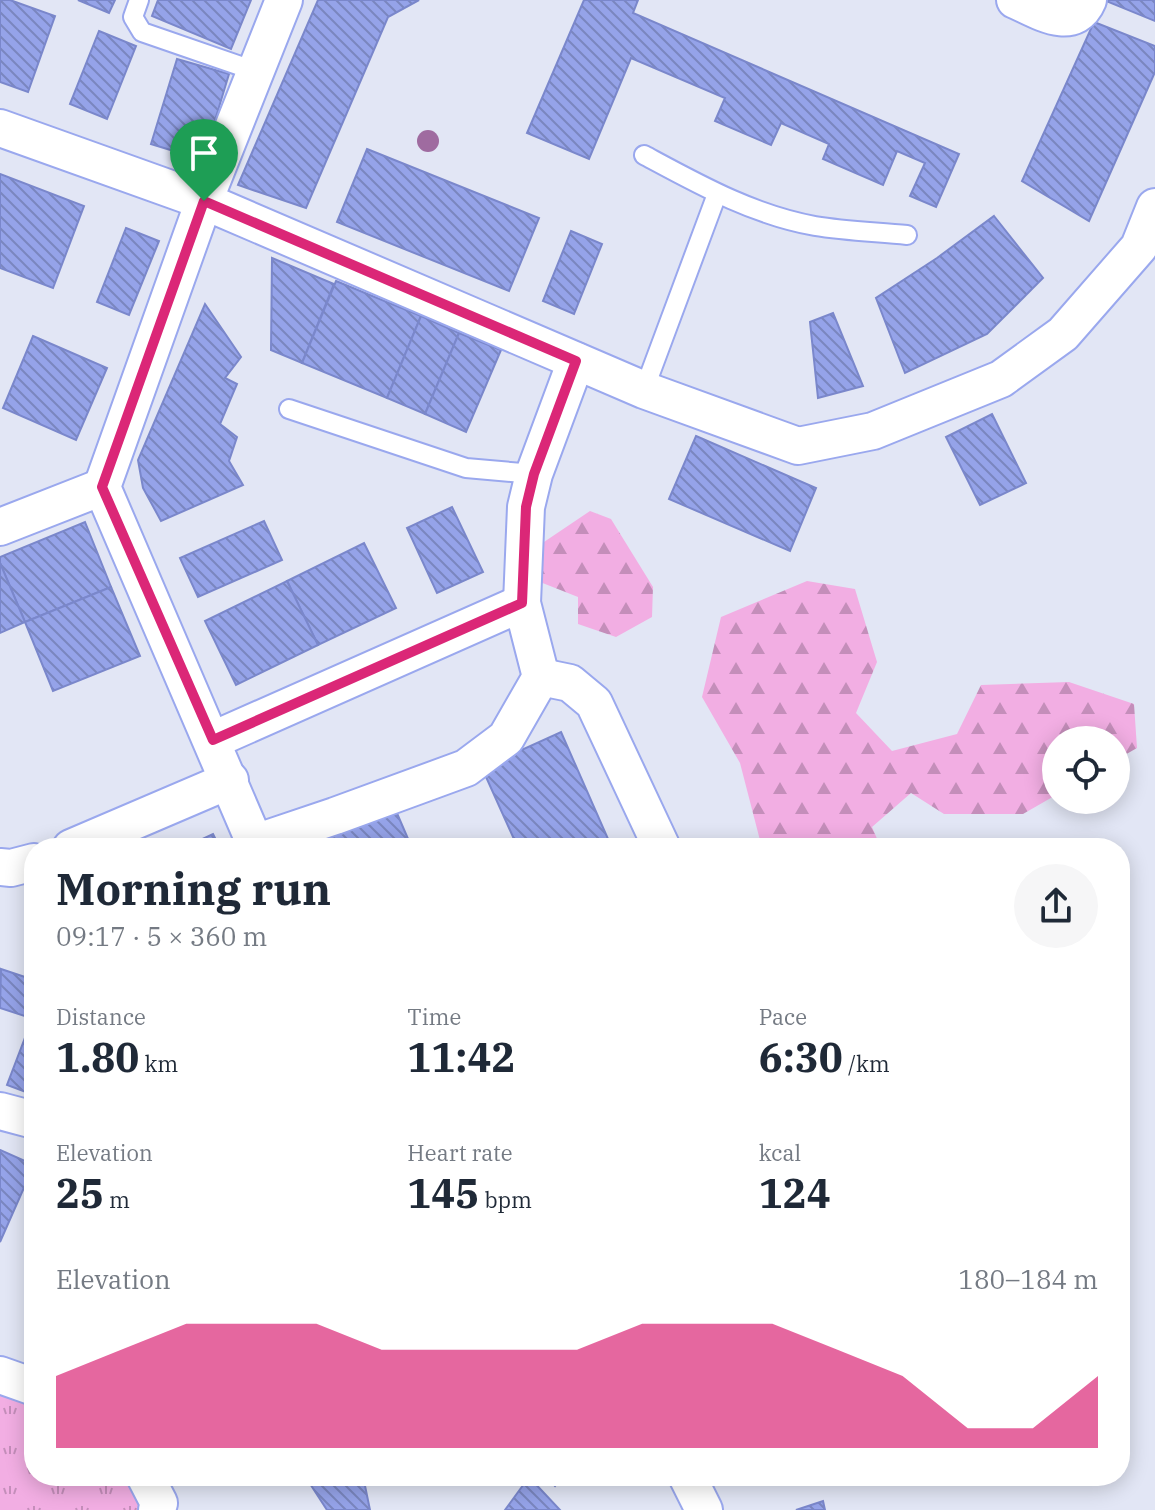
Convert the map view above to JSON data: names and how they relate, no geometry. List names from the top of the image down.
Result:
{
  "page": {
    "heading": ["Morning run", "09:17 · 5 × 360 m"],
    "stats": [
      ["Distance", "1.80 km"],
      ["Time", "11:42"],
      ["Pace", "6:30 /km"],
      ["Elevation", "25 m"],
      ["Heart rate", "145 bpm"],
      ["kcal", "124"]
    ],
    "chart": ["Elevation", "180–184 m"]
  }
}
